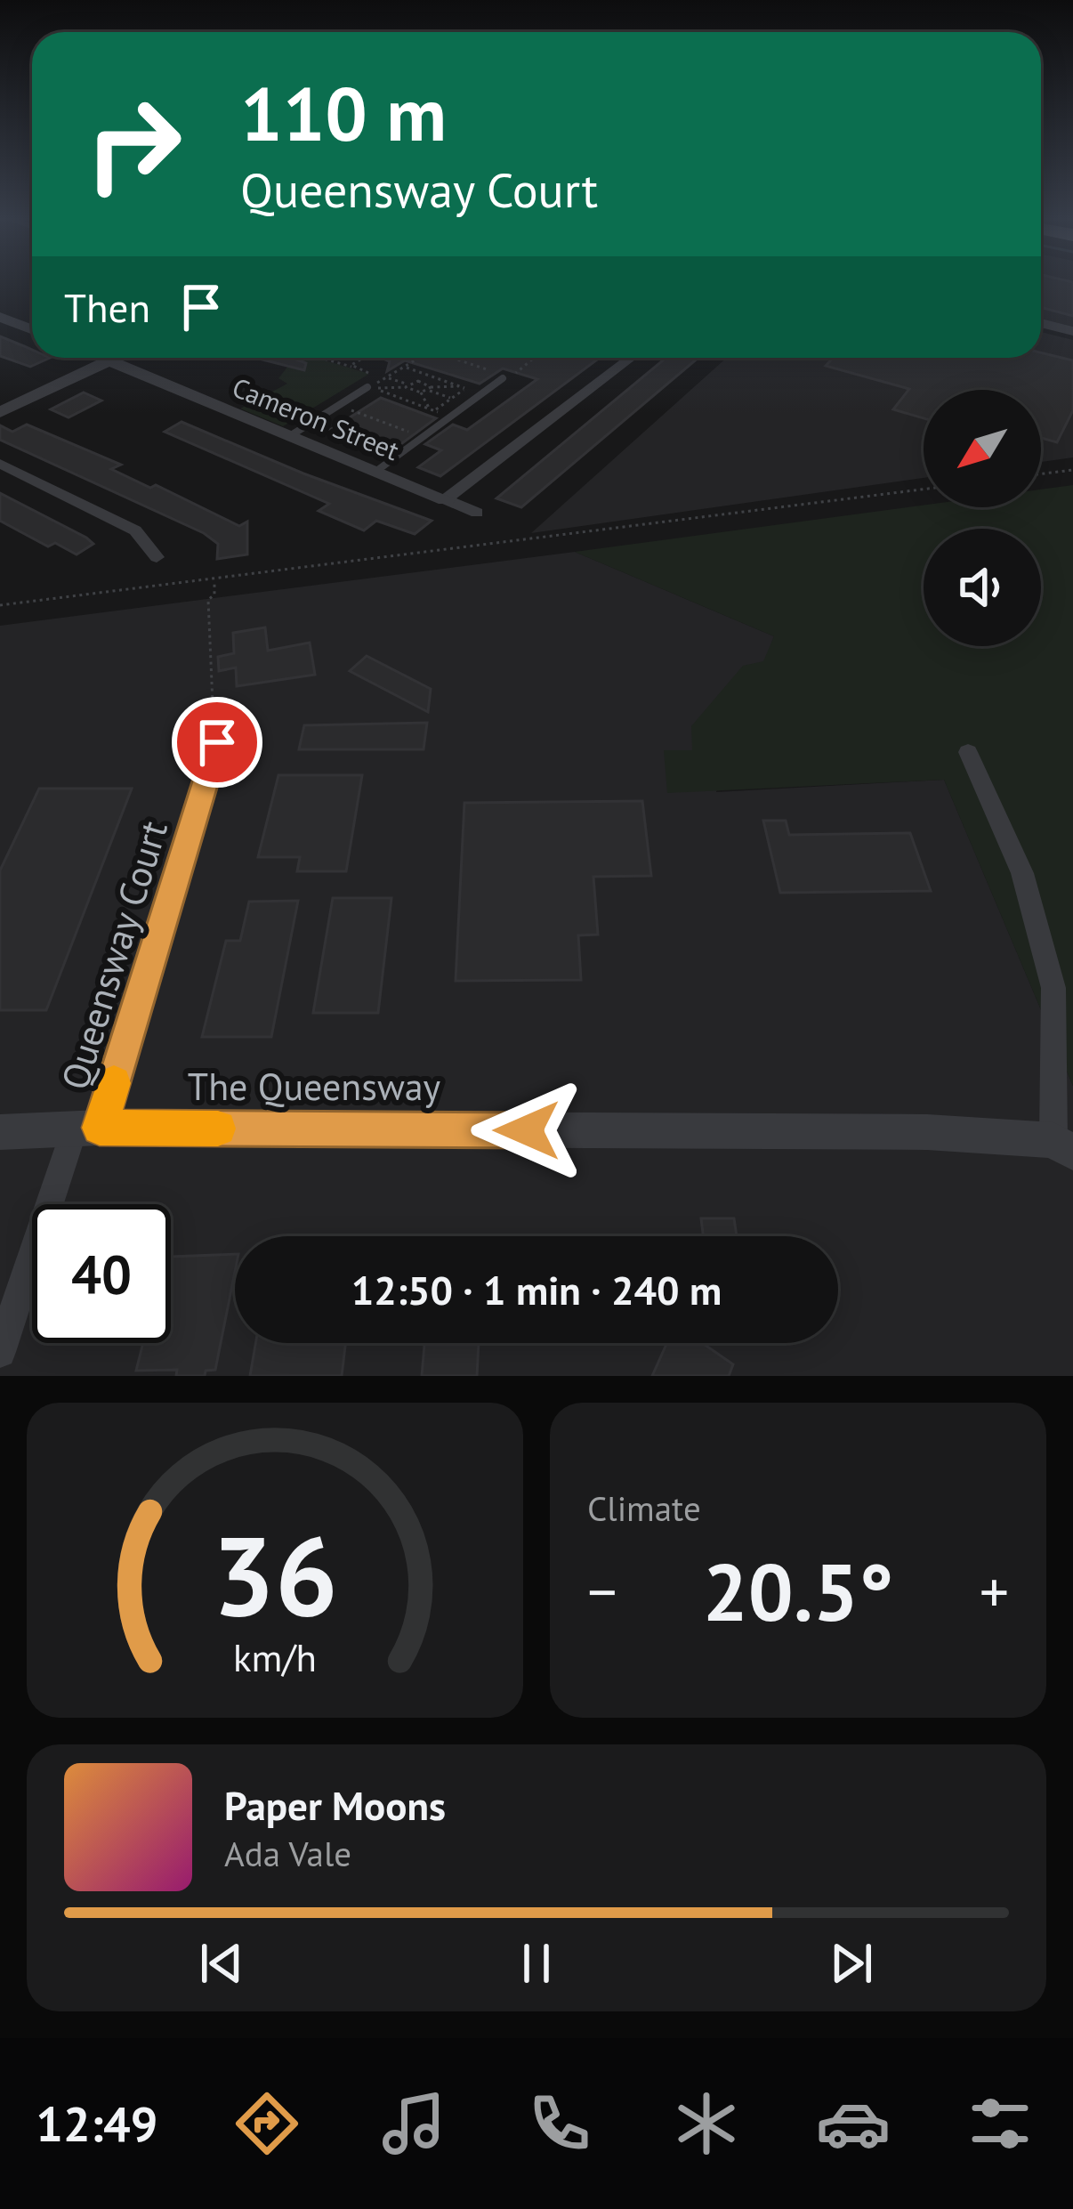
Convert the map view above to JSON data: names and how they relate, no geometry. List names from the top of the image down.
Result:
{
  "streets": {
    "street": ["Cameron Street", "Queensway Court", "The Queensway"]
  },
  "crossings": [
    ["Queensway Court", "The Queensway"]
  ],
  "north": "bottom left",
  "page": {
    "turn": ["110 m", "Queensway Court"],
    "then": "Then",
    "limit": "40",
    "trip": "12:50 · 1 min · 240 m",
    "tile": "Climate",
    "heat": ["−", "20.5°", "+"],
    "song": ["Paper Moons", "Ada Vale"],
    "tabs": "12:49",
    "gauge": ["36", "km/h"]
  }
}
